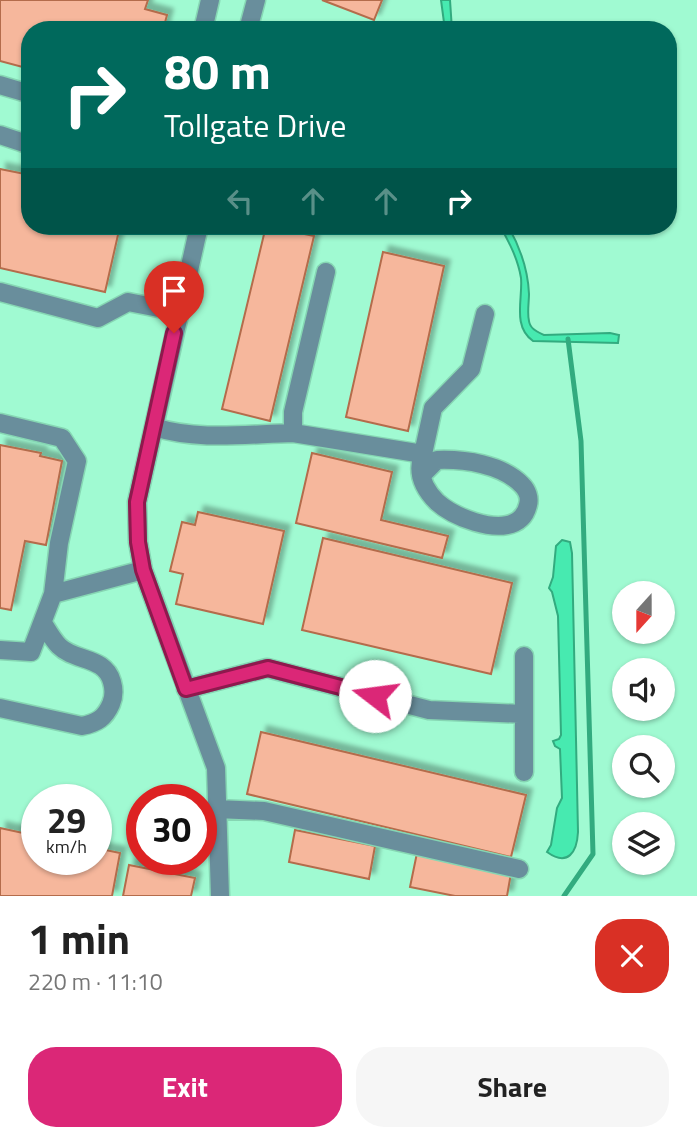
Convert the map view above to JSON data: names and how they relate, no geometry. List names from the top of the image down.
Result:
{
  "north": "bottom",
  "page": {
    "turn": ["80 m", "Tollgate Drive"],
    "speed": "29 km/h",
    "limit": "30",
    "heading": ["1 min", "220 m · 11:10"],
    "buttons": ["Exit", "Share"]
  }
}
